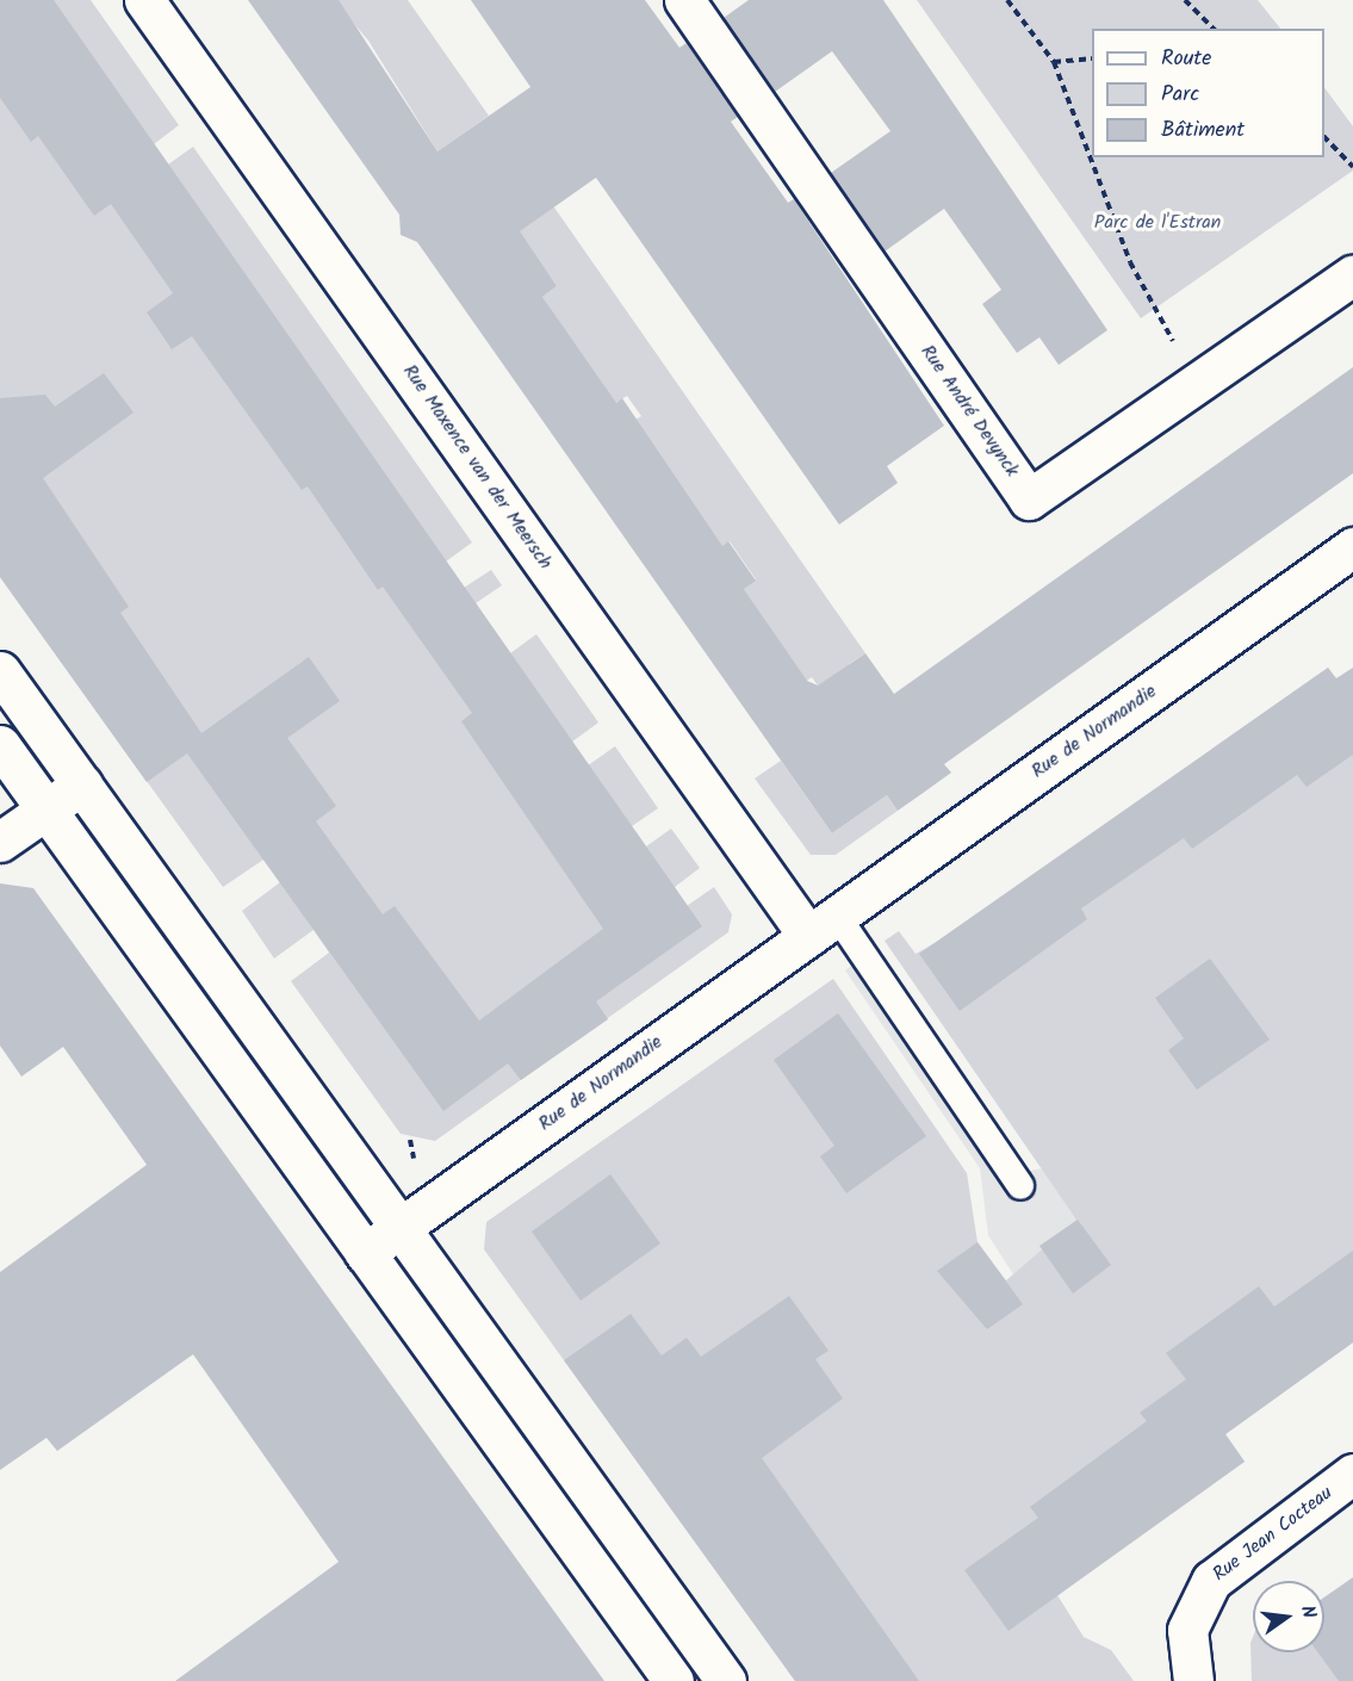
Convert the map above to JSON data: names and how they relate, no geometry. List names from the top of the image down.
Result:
{
  "streets": {
    "street": [
      "Rue André Devynck",
      "Rue Maxence van der Meersch",
      "Rue de Normandie",
      "Rue Jean Cocteau"
    ]
  },
  "crossings": [
    ["Rue Maxence van der Meersch", "Rue de Normandie"]
  ],
  "parks": ["Parc de l'Estran"],
  "legend": ["Route", "Parc", "Bâtiment"],
  "north": "right"
}
